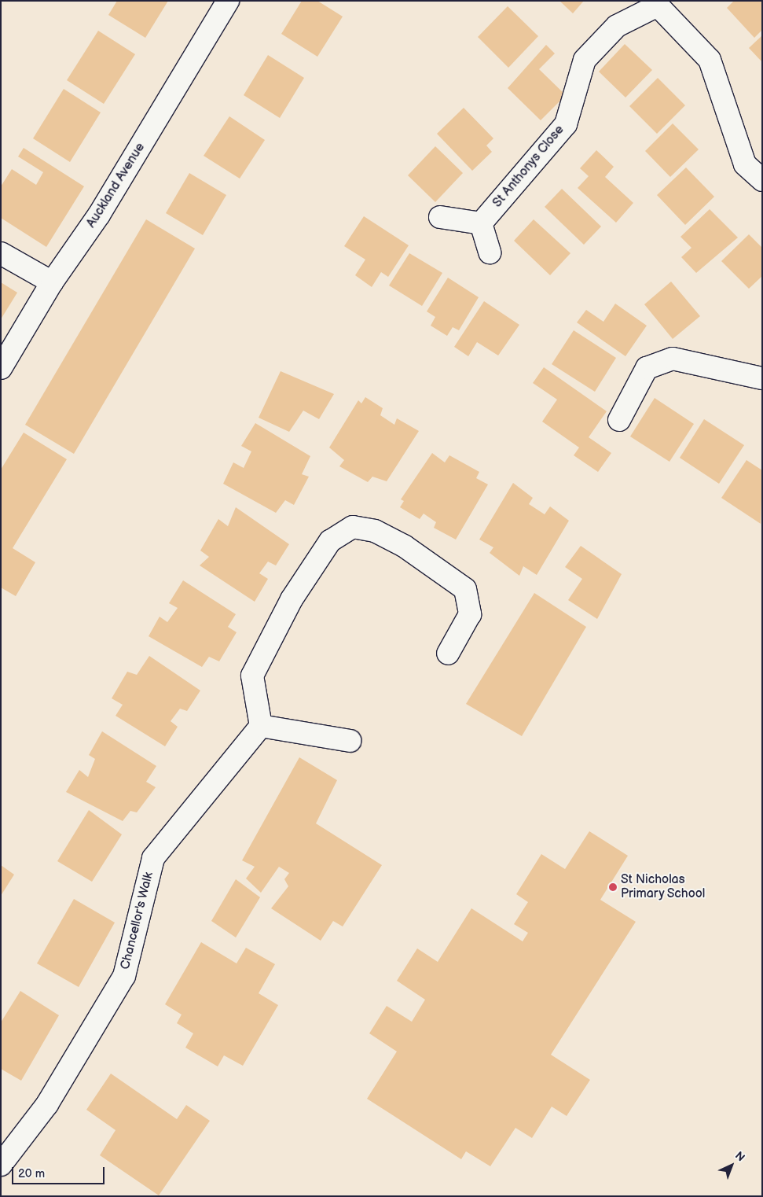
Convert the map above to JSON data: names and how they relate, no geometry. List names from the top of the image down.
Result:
{
  "streets": {
    "street": ["St Anthonys Close", "Auckland Avenue", "Chancellor's Walk"]
  },
  "places": ["St Nicholas Primary School"],
  "scale_bar": "20 m",
  "north": "top right"
}
